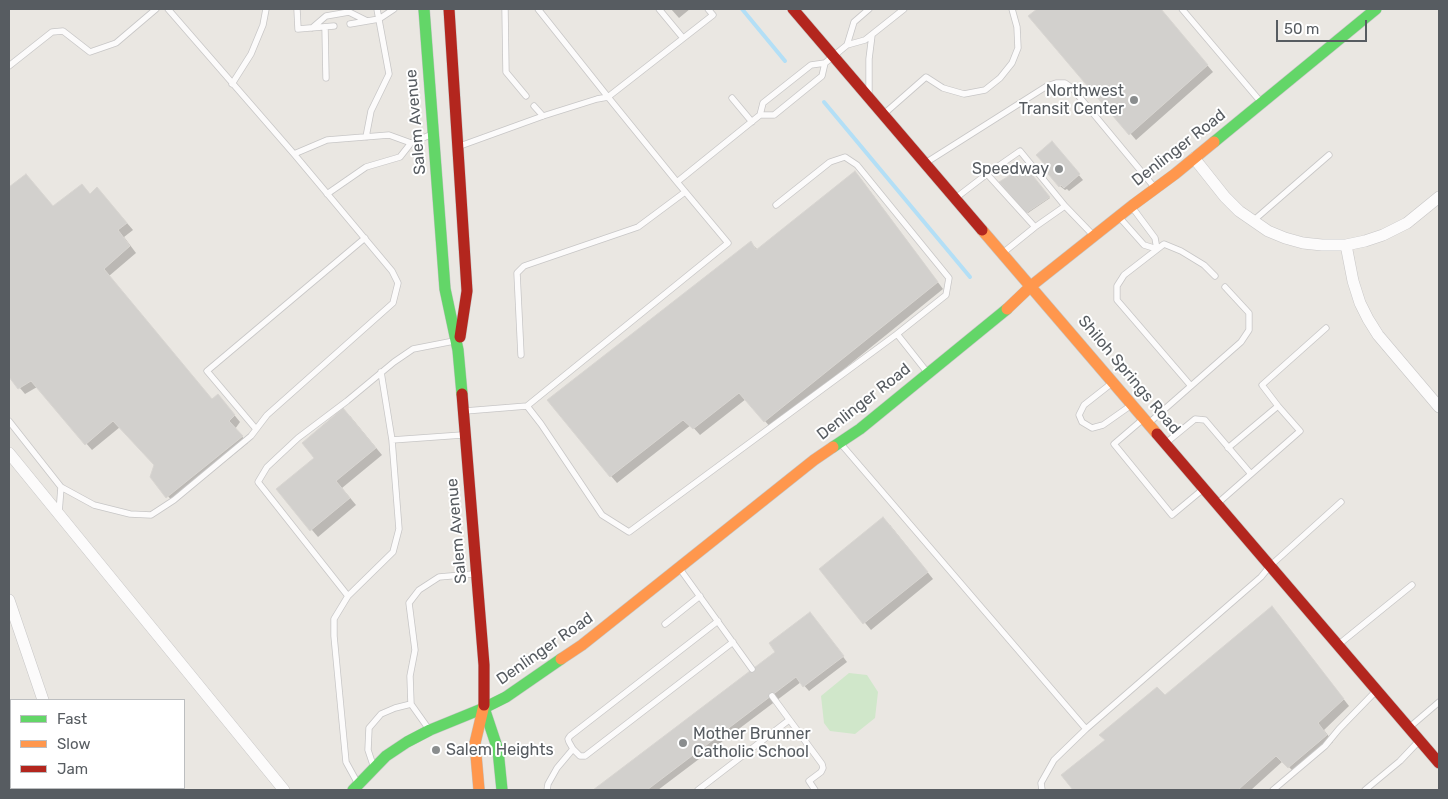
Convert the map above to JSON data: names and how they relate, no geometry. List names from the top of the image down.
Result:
{
  "streets": {
    "main road": ["Salem Avenue", "Denlinger Road", "Shiloh Springs Road"]
  },
  "crossings": [
    ["Salem Avenue", "Denlinger Road"],
    ["Denlinger Road", "Shiloh Springs Road"]
  ],
  "places": [
    "Northwest Transit Center",
    "Speedway",
    "Mother Brunner Catholic School",
    "Salem Heights"
  ],
  "legend": ["Fast", "Slow", "Jam"],
  "scale_bar": "50 m"
}
